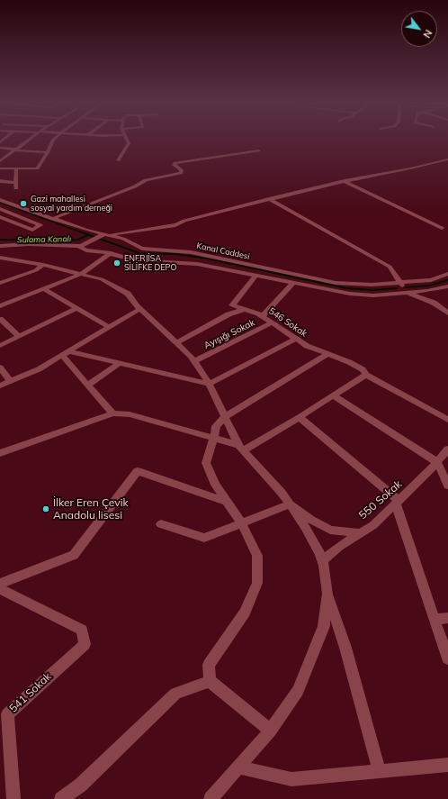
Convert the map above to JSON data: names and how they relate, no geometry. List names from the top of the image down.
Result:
{
  "streets": {
    "street": [
      "Kanal Caddesi",
      "546 Sokak",
      "Ayışığı Sokak",
      "550 Sokak",
      "541 Sokak"
    ]
  },
  "crossings": [
    ["546 Sokak", "Ayışığı Sokak"]
  ],
  "water": ["Sulama Kanalı"],
  "places": ["Gazi mahallesi sosyal yardım derneği", "ENERJİSA SİLİFKE DEPO", "İlker Eren Çevik Anadolu lisesi"],
  "north": "bottom right"
}
